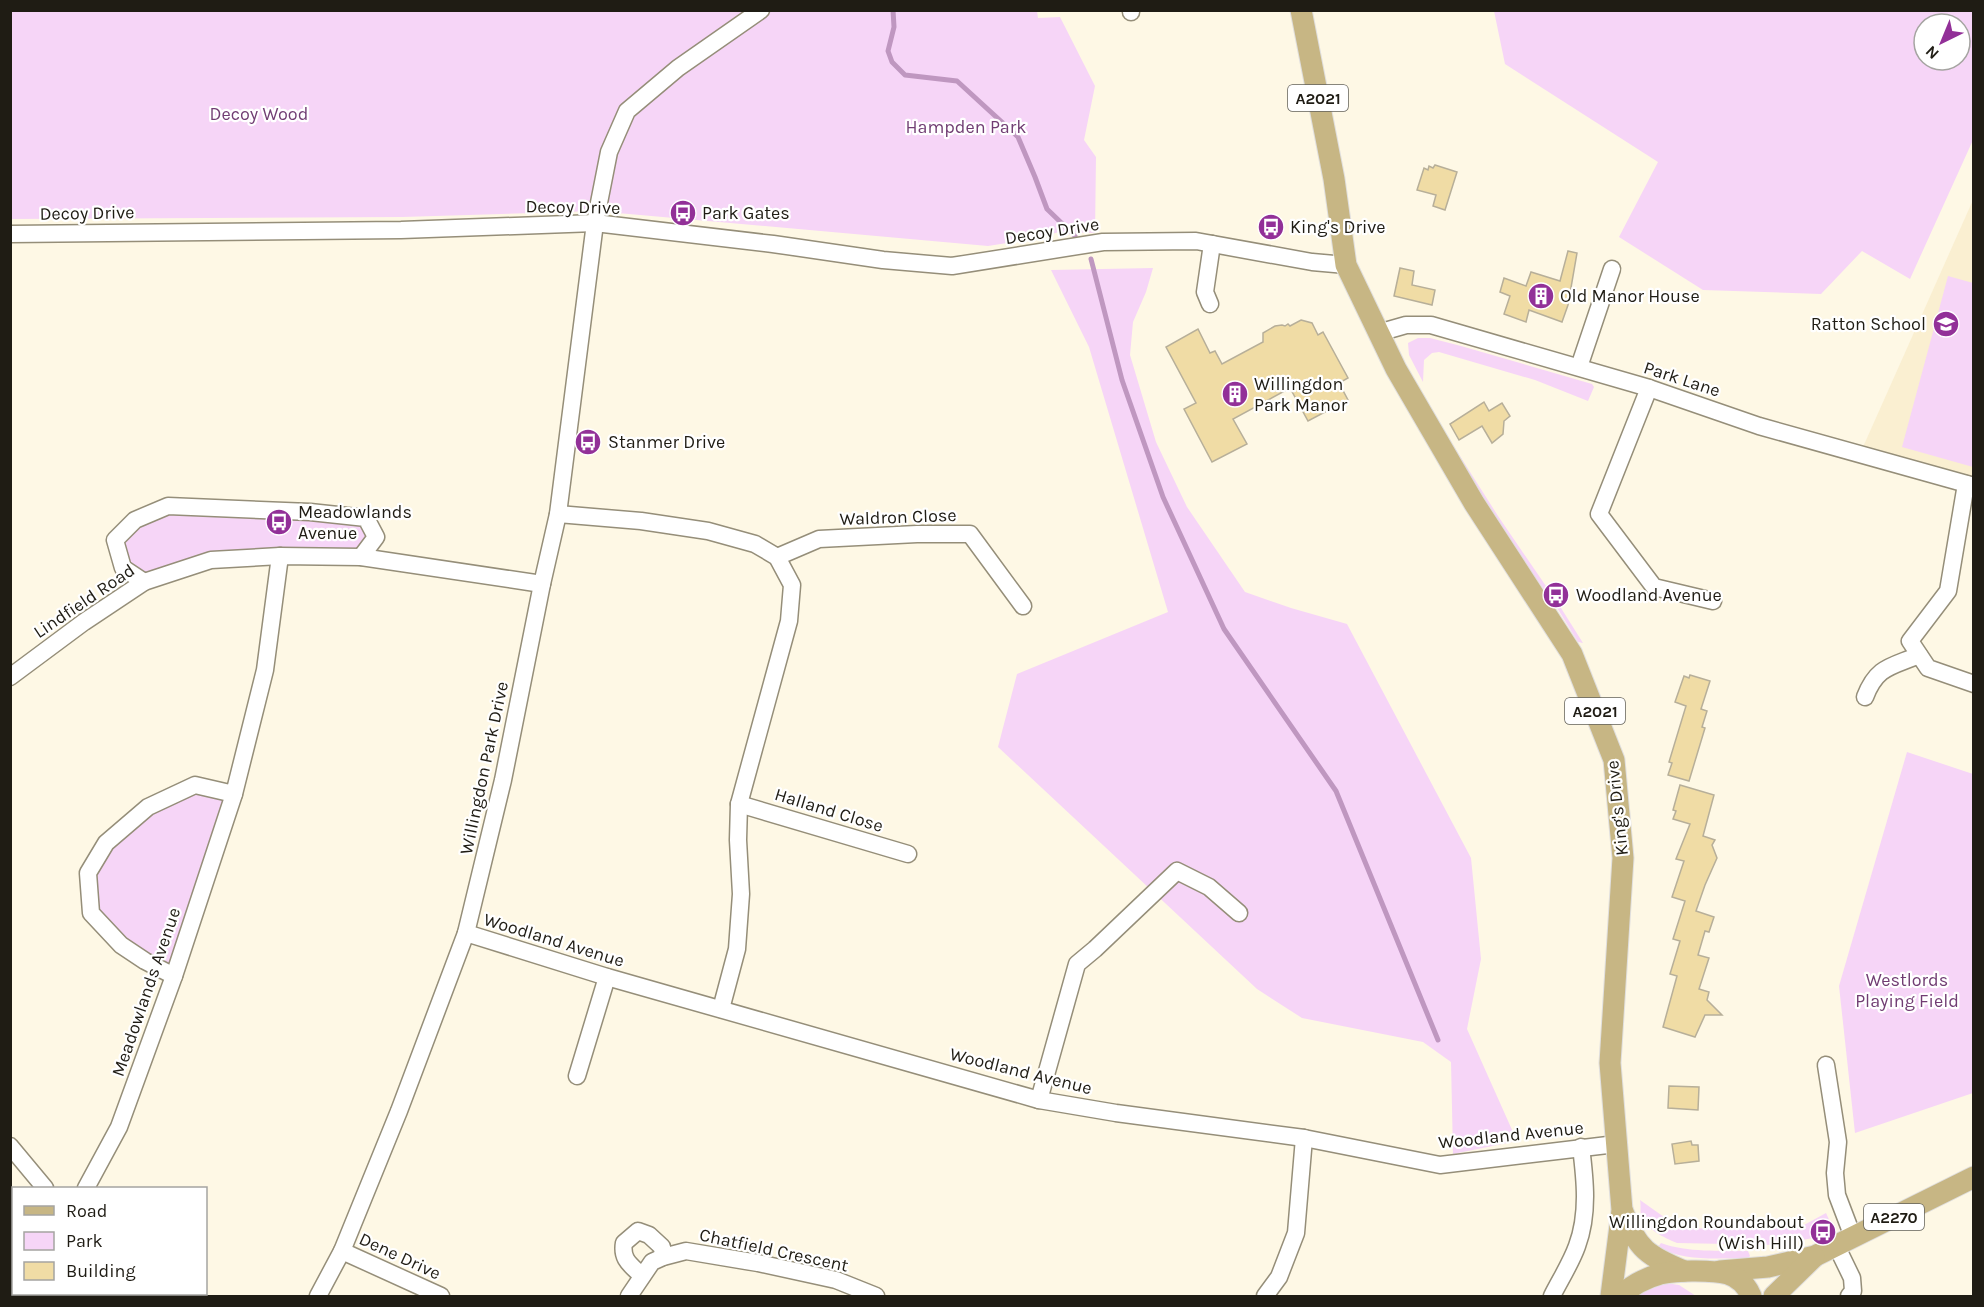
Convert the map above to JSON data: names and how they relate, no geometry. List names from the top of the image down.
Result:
{
  "streets": {
    "main road": ["A2021", "King's Drive", "A2270"],
    "street": [
      "Decoy Drive",
      "Park Lane",
      "Waldron Close",
      "Lindfield Road",
      "Willingdon Park Drive",
      "Halland Close",
      "Woodland Avenue",
      "Meadowlands Avenue",
      "Chatfield Crescent",
      "Dene Drive"
    ]
  },
  "crossings": [
    ["Decoy Drive", "Willingdon Park Drive"],
    ["Decoy Drive", "King's Drive"],
    ["Park Lane", "King's Drive"],
    ["Lindfield Road", "Willingdon Park Drive"],
    ["Lindfield Road", "Meadowlands Avenue"],
    ["Willingdon Park Drive", "Woodland Avenue"],
    ["Willingdon Park Drive", "Dene Drive"],
    ["King's Drive", "Woodland Avenue"]
  ],
  "parks": ["Decoy Wood", "Hampden Park", "Westlords Playing Field"],
  "places": {
    "bus stop": [
      "Park Gates",
      "King's Drive",
      "Stanmer Drive",
      "Meadowlands Avenue",
      "Woodland Avenue",
      "Willingdon Roundabout (Wish Hill)"
    ],
    "building": ["Old Manor House", "Willingdon Park Manor"],
    "school or university": ["Ratton School"]
  },
  "legend": ["Road", "Park", "Building"],
  "north": "bottom left"
}
